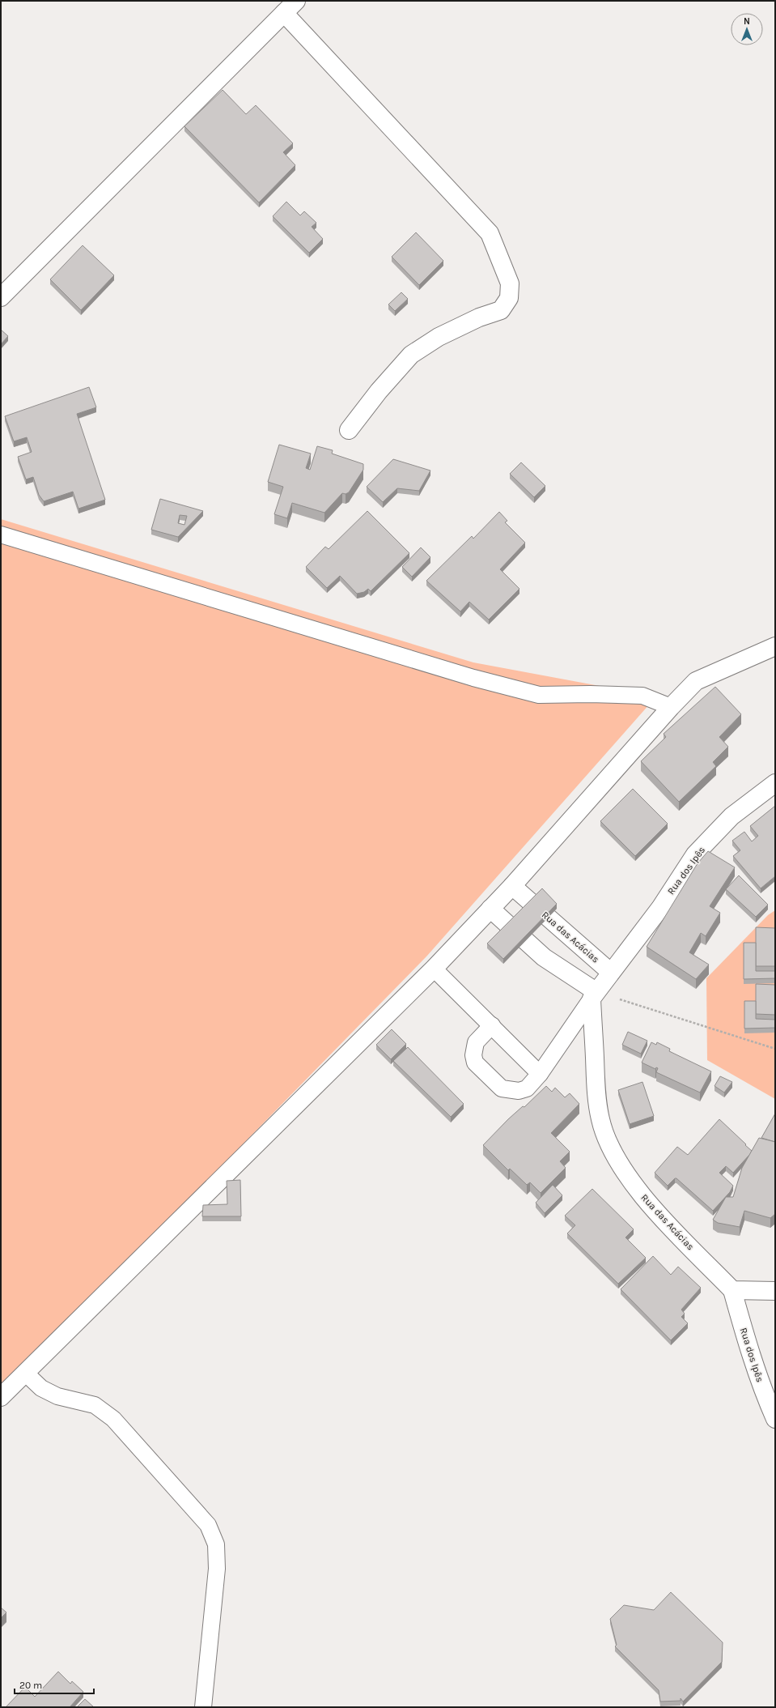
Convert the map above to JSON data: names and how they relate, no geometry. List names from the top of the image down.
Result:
{
  "streets": {
    "street": ["Rua dos Ipês", "Rua das Acácias"]
  },
  "crossings": [
    ["Rua dos Ipês", "Rua das Acácias"]
  ],
  "scale_bar": "20 m",
  "north": "top"
}
